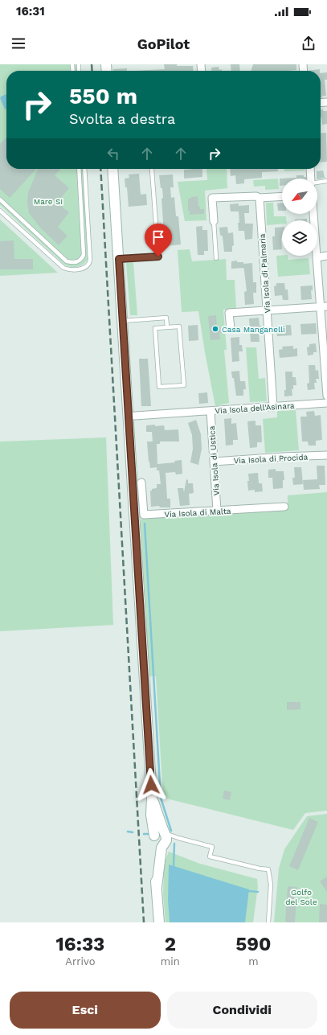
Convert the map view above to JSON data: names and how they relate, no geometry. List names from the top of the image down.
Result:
{
  "streets": {
    "street": [
      "Via Isola di Palmaria",
      "Via Isola dell'Asinara",
      "Via Isola di Procida",
      "Via Isola di Ustica",
      "Via Isola di Malta"
    ]
  },
  "crossings": [
    ["Via Isola di Palmaria", "Via Isola dell'Asinara"],
    ["Via Isola dell'Asinara", "Via Isola di Ustica"],
    ["Via Isola di Procida", "Via Isola di Ustica"],
    ["Via Isola di Ustica", "Via Isola di Malta"]
  ],
  "parks": ["Mare SI", "Golfo del Sole"],
  "places": ["Casa Manganelli"],
  "north": "bottom left",
  "page": {
    "status": "16:31",
    "header": "GoPilot",
    "turn": ["550 m", "Svolta a destra"],
    "eta": [
      "16:33",
      "Arrivo",
      "2",
      "min",
      "590",
      "m"
    ],
    "buttons": ["Esci", "Condividi"]
  }
}
